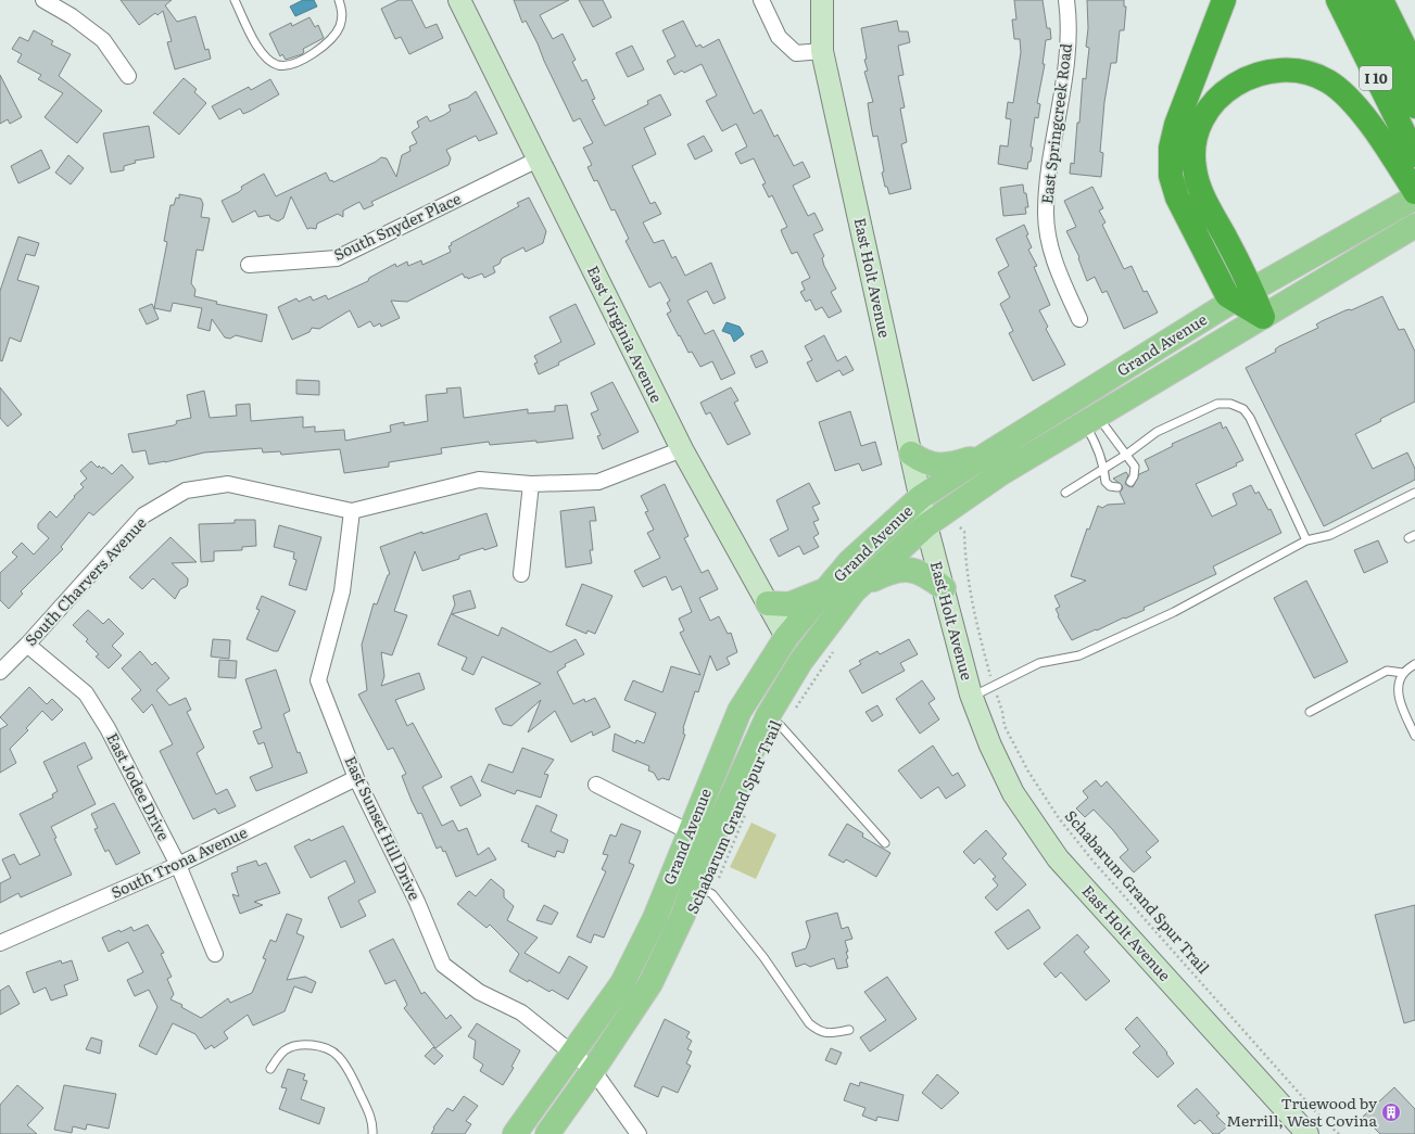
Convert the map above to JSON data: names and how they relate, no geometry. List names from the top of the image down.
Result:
{
  "streets": {
    "highway": ["I 10"],
    "main road": ["Grand Avenue"],
    "street": [
      "East Springcreek Road",
      "South Snyder Place",
      "East Holt Avenue",
      "East Virginia Avenue",
      "South Charvers Avenue",
      "East Jodee Drive",
      "East Sunset Hill Drive",
      "South Trona Avenue"
    ],
    "path": ["Schabarum Grand Spur Trail"]
  },
  "crossings": [
    ["South Snyder Place", "East Virginia Avenue"],
    ["East Holt Avenue", "Grand Avenue"],
    ["East Virginia Avenue", "Grand Avenue"],
    ["East Virginia Avenue", "South Charvers Avenue"],
    ["Grand Avenue", "Schabarum Grand Spur Trail"],
    ["Grand Avenue", "East Sunset Hill Drive"],
    ["South Charvers Avenue", "East Jodee Drive"],
    ["South Charvers Avenue", "East Sunset Hill Drive"],
    ["East Jodee Drive", "South Trona Avenue"],
    ["East Sunset Hill Drive", "South Trona Avenue"]
  ],
  "places": {
    "building": ["Truewood by Merrill, West Covina"]
  }
}
